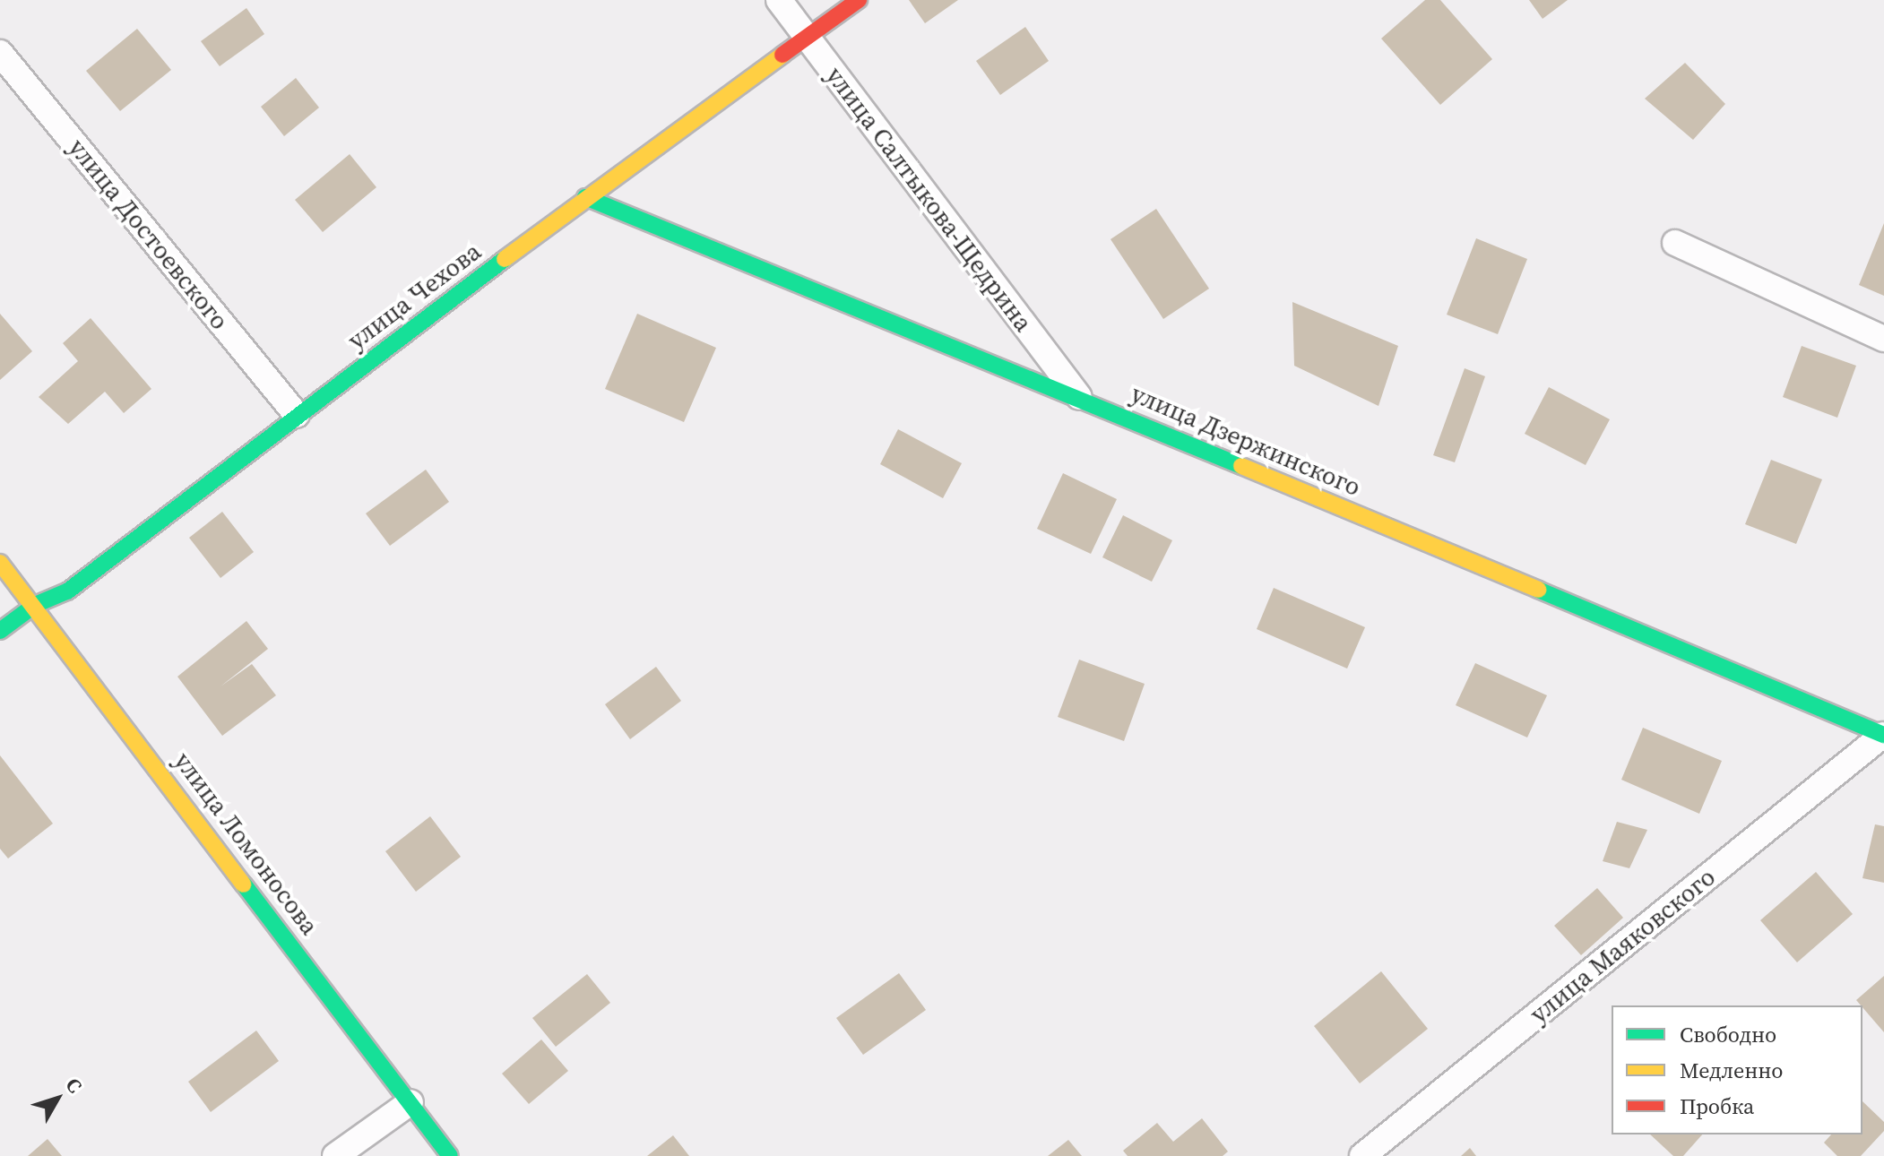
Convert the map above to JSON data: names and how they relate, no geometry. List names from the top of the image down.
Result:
{
  "streets": {
    "street": [
      "улица Салтыкова-Щедрина",
      "улица Достоевского",
      "улица Чехова",
      "улица Дзержинского",
      "улица Ломоносова",
      "улица Маяковского"
    ]
  },
  "crossings": [
    ["улица Салтыкова-Щедрина", "улица Чехова"],
    ["улица Салтыкова-Щедрина", "улица Дзержинского"],
    ["улица Достоевского", "улица Чехова"],
    ["улица Чехова", "улица Дзержинского"],
    ["улица Чехова", "улица Ломоносова"],
    ["улица Дзержинского", "улица Маяковского"]
  ],
  "legend": ["Свободно", "Медленно", "Пробка"],
  "north": "top right"
}
